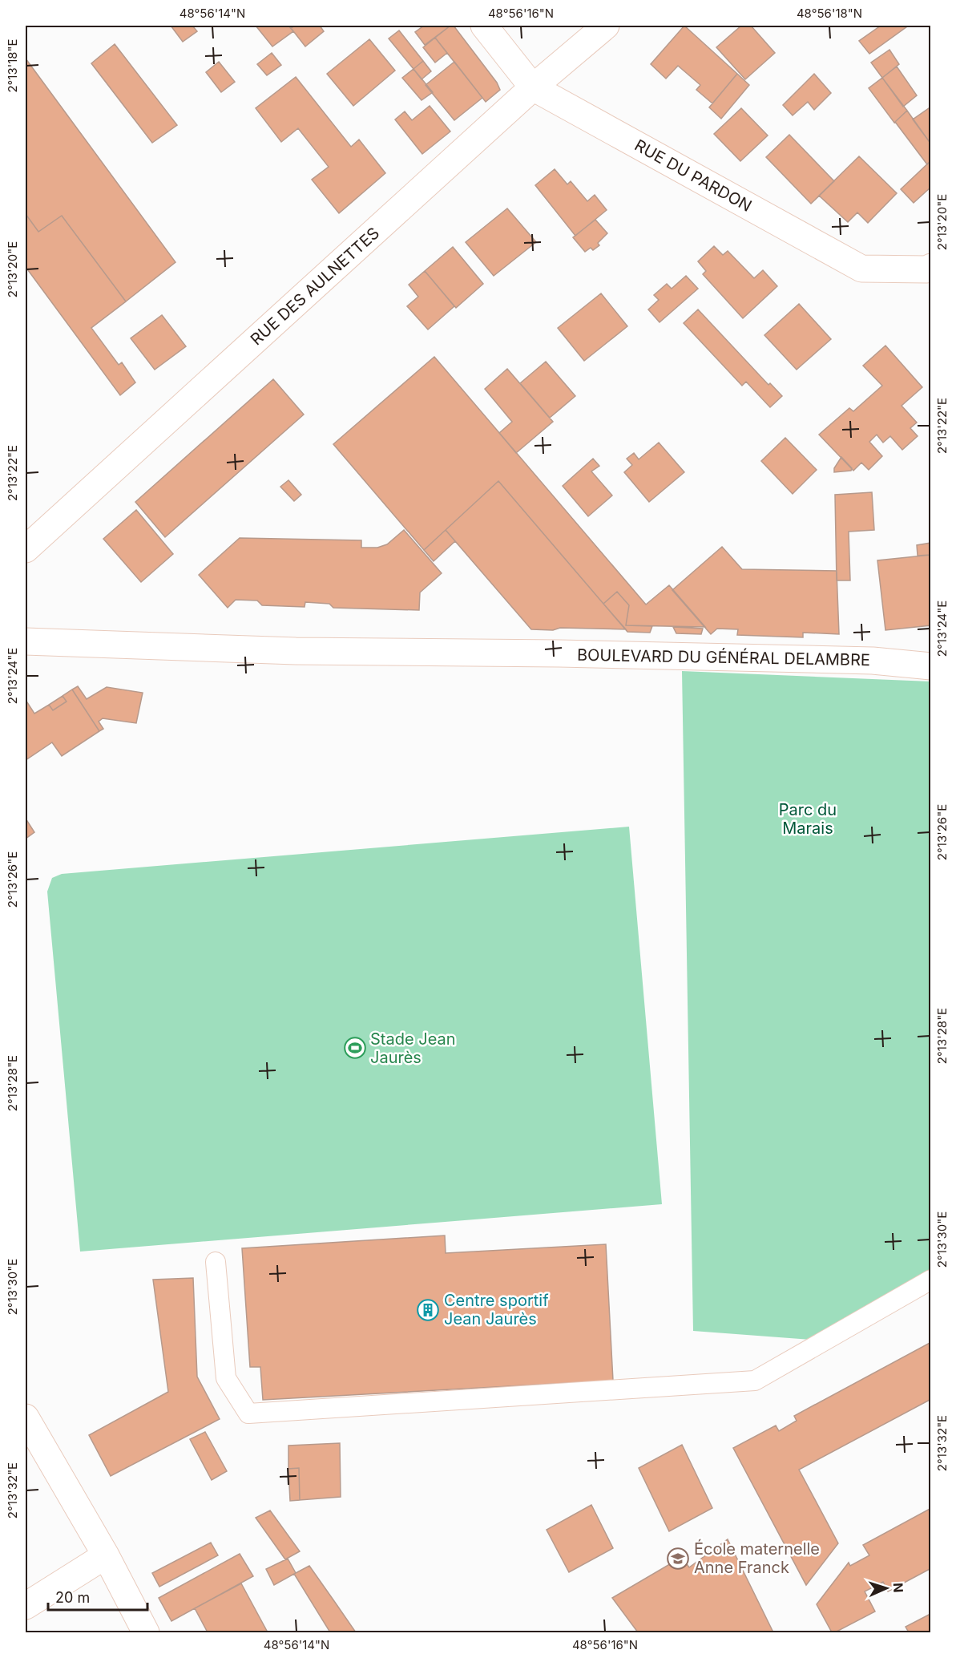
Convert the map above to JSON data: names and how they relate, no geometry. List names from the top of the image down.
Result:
{
  "streets": {
    "street": ["RUE DU PARDON", "RUE DES AULNETTES", "BOULEVARD DU GÉNÉRAL DELAMBRE"]
  },
  "crossings": [
    ["RUE DU PARDON", "RUE DES AULNETTES"]
  ],
  "parks": ["Parc du Marais"],
  "places": {
    "sports": ["Stade Jean Jaurès"],
    "building": ["Centre sportif Jean Jaurès"],
    "school or university": ["École maternelle Anne Franck"]
  },
  "scale_bar": "20 m",
  "north": "right",
  "coordinates": [
    "48°56'14\"N",
    "48°56'16\"N",
    "48°56'18\"N",
    "2°13'18\"E",
    "2°13'20\"E",
    "2°13'22\"E",
    "2°13'24\"E",
    "2°13'26\"E",
    "2°13'28\"E",
    "2°13'30\"E",
    "2°13'32\"E"
  ]
}
